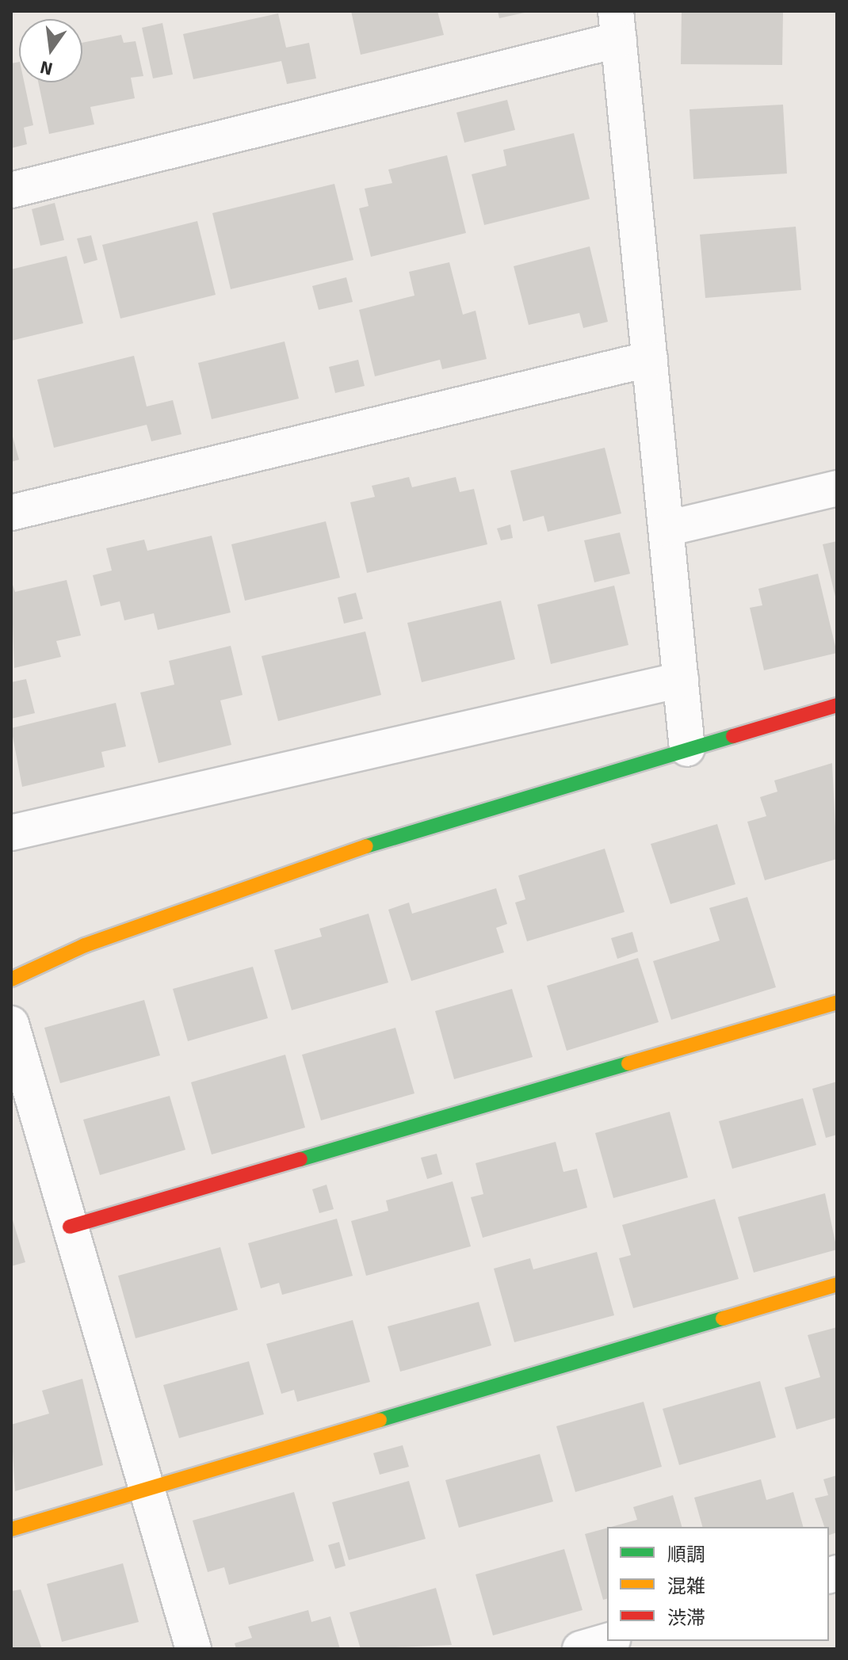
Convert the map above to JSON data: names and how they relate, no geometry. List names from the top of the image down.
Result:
{
  "legend": ["順調", "混雑", "渋滞"],
  "north": "bottom"
}
